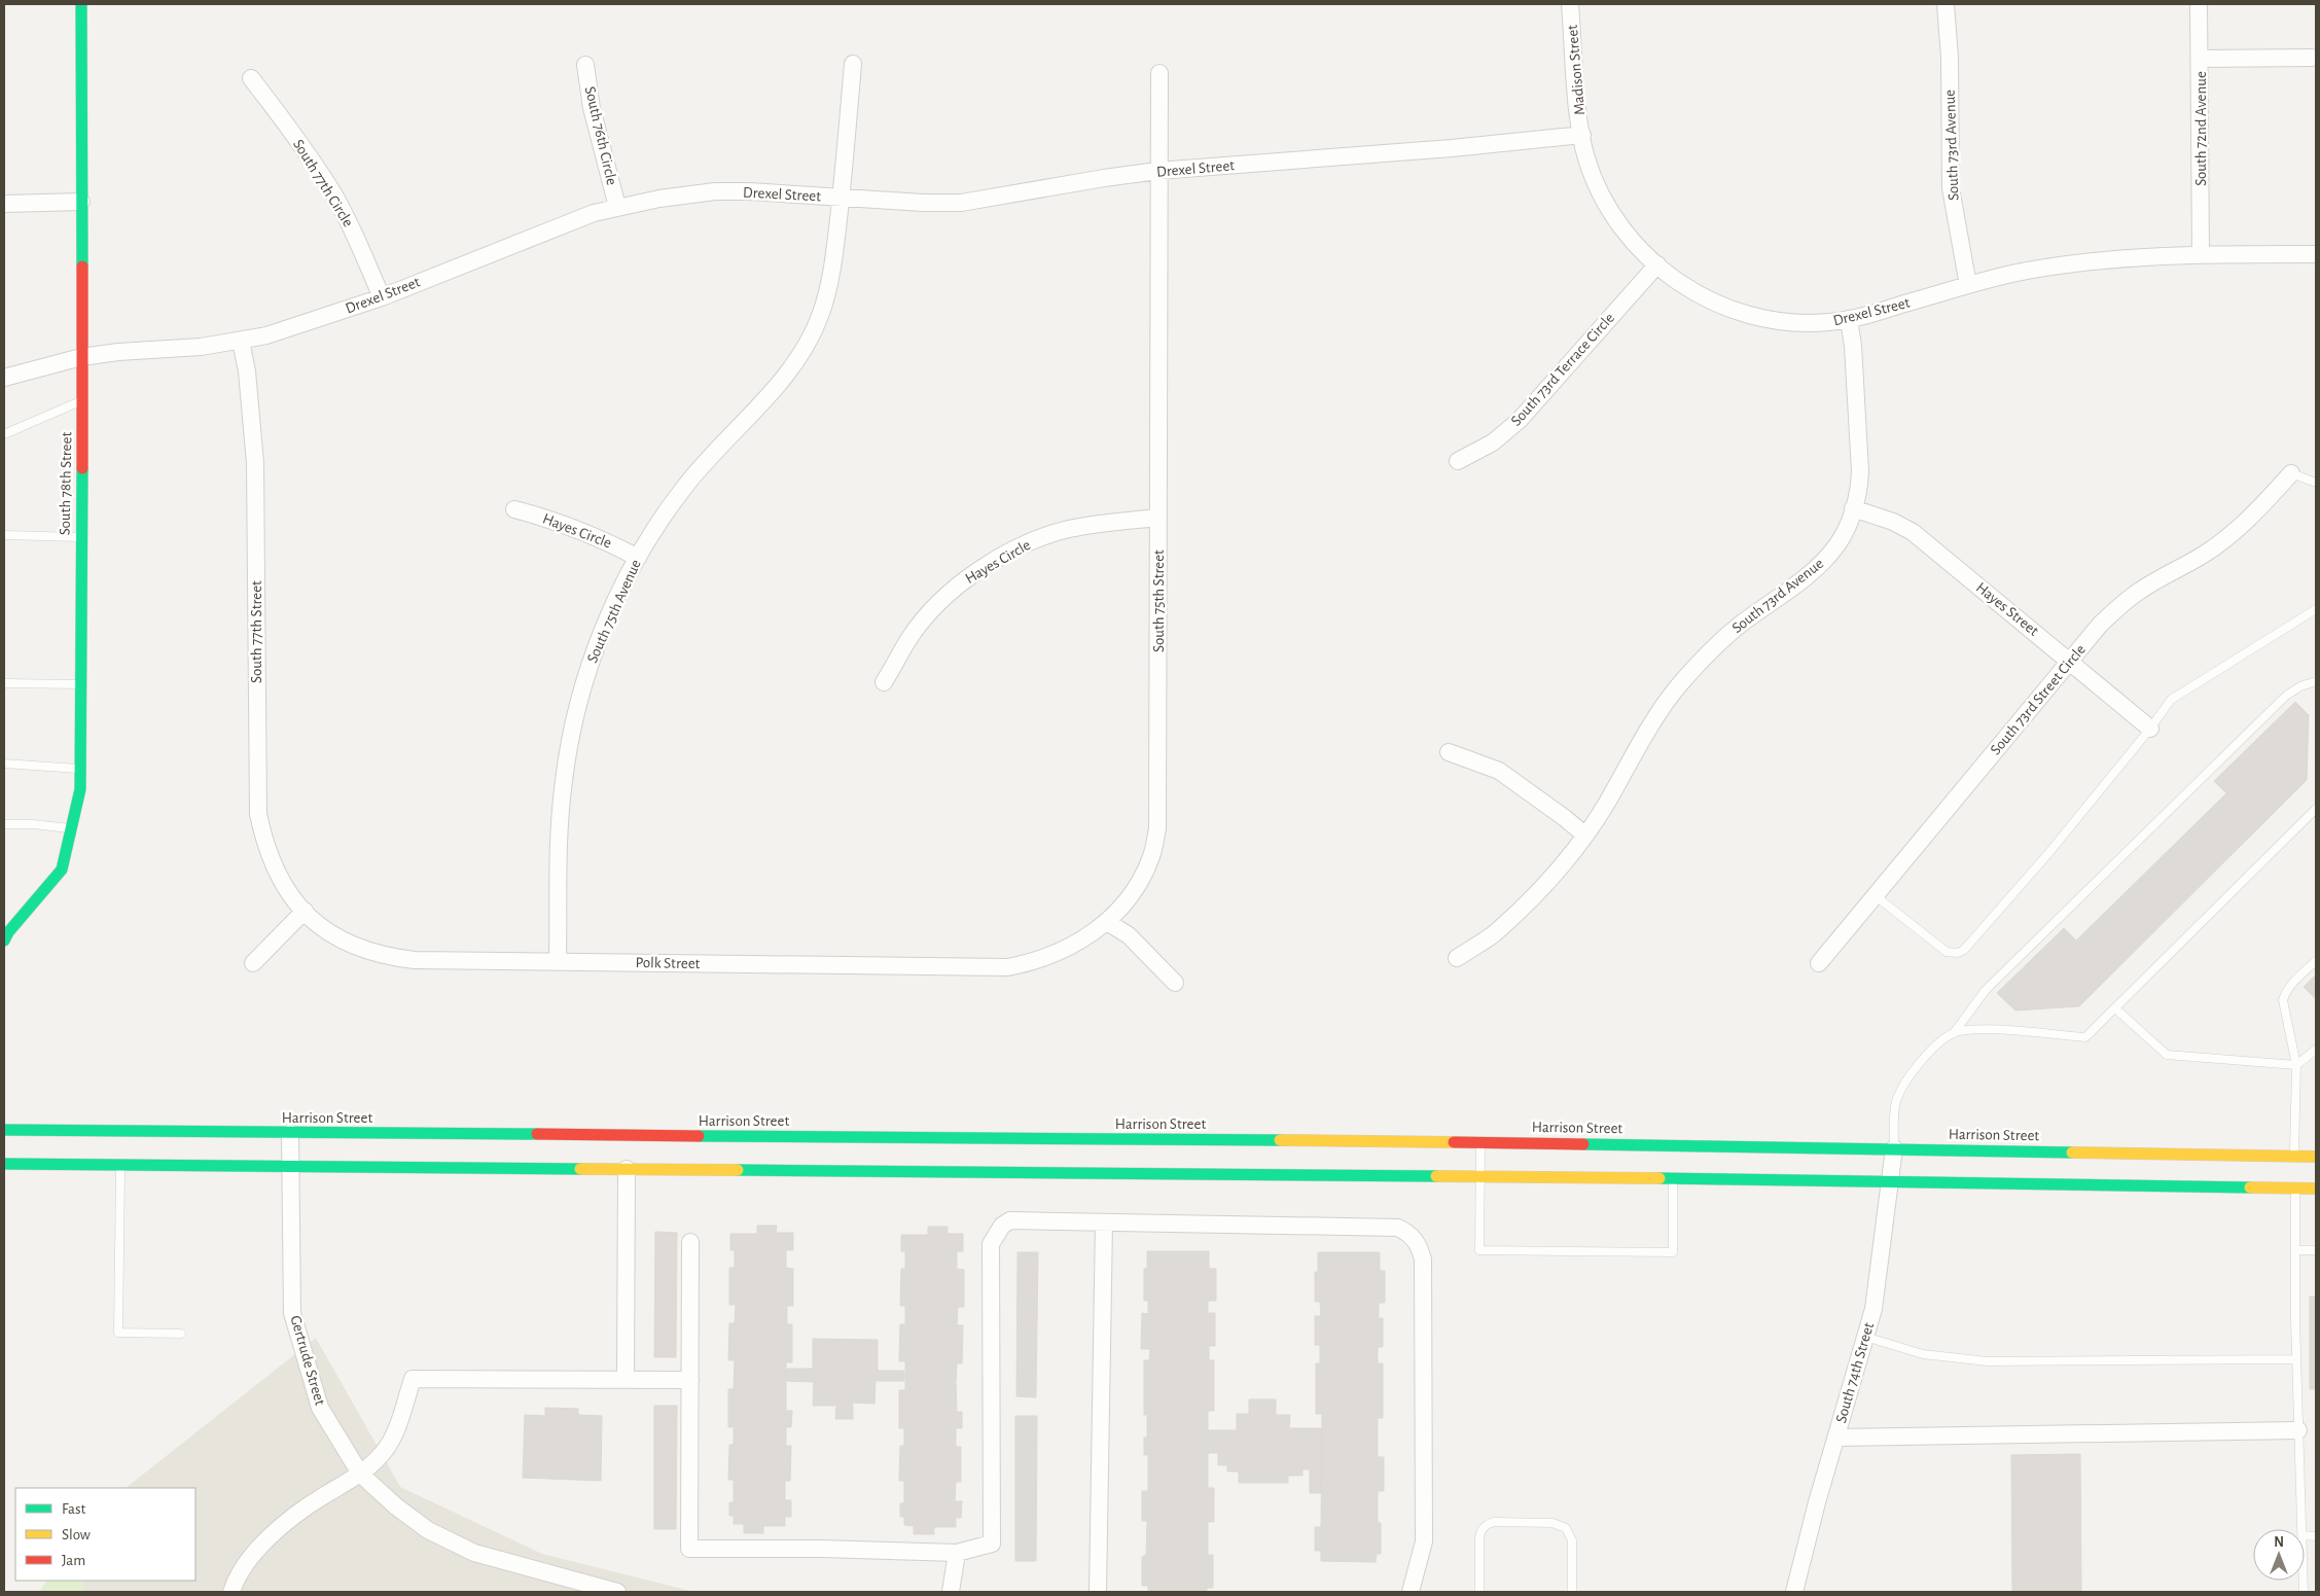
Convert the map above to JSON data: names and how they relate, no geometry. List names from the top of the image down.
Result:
{
  "streets": {
    "main road": ["South 78th Street", "Harrison Street"],
    "street": [
      "Madison Street",
      "South 72nd Avenue",
      "South 76th Circle",
      "South 73rd Avenue",
      "Drexel Street",
      "South 77th Circle",
      "South 73rd Terrace Circle",
      "Hayes Circle",
      "South 75th Street",
      "Hayes Street",
      "South 75th Avenue",
      "South 77th Street",
      "South 73rd Street Circle",
      "Polk Street",
      "Gertrude Street",
      "South 74th Street"
    ]
  },
  "crossings": [
    ["Madison Street", "Drexel Street"],
    ["South 72nd Avenue", "Drexel Street"],
    ["South 76th Circle", "Drexel Street"],
    ["South 73rd Avenue", "Drexel Street"],
    ["South 73rd Avenue", "Hayes Street"],
    ["Drexel Street", "South 77th Circle"],
    ["Drexel Street", "South 73rd Terrace Circle"],
    ["Drexel Street", "South 78th Street"],
    ["Drexel Street", "South 75th Street"],
    ["Drexel Street", "South 75th Avenue"],
    ["Drexel Street", "South 77th Street"],
    ["Hayes Circle", "South 75th Street"],
    ["Hayes Circle", "South 75th Avenue"],
    ["South 75th Street", "Polk Street"],
    ["Hayes Street", "South 73rd Street Circle"],
    ["South 75th Avenue", "Polk Street"],
    ["South 77th Street", "Polk Street"],
    ["Harrison Street", "Gertrude Street"],
    ["Harrison Street", "South 74th Street"]
  ],
  "legend": ["Fast", "Slow", "Jam"],
  "north": "top"
}
